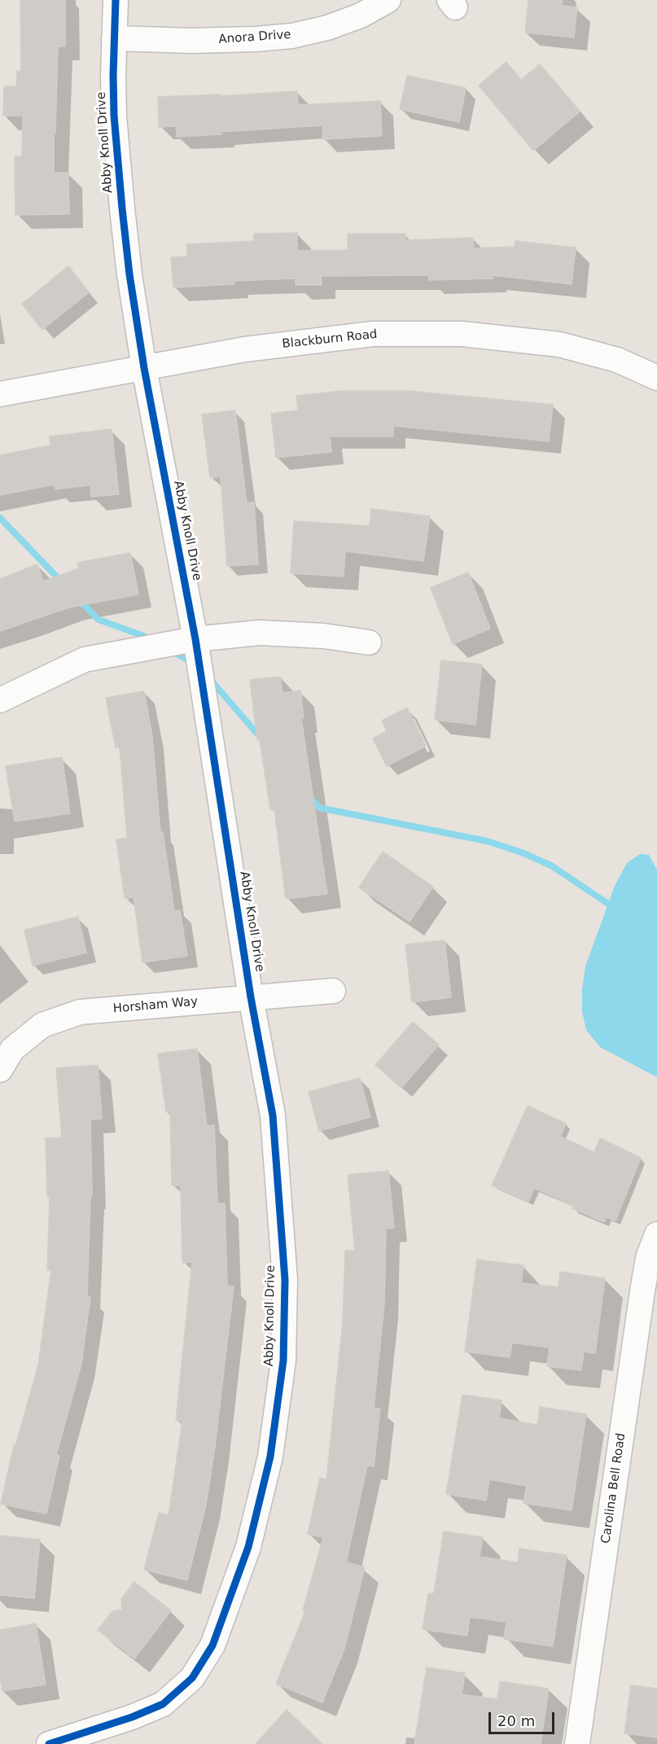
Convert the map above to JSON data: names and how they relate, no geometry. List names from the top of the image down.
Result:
{
  "streets": {
    "street": [
      "Anora Drive",
      "Abby Knoll Drive",
      "Blackburn Road",
      "Horsham Way",
      "Carolina Bell Road"
    ]
  },
  "crossings": [
    ["Anora Drive", "Abby Knoll Drive"],
    ["Abby Knoll Drive", "Blackburn Road"],
    ["Abby Knoll Drive", "Horsham Way"]
  ],
  "scale_bar": "20 m"
}
